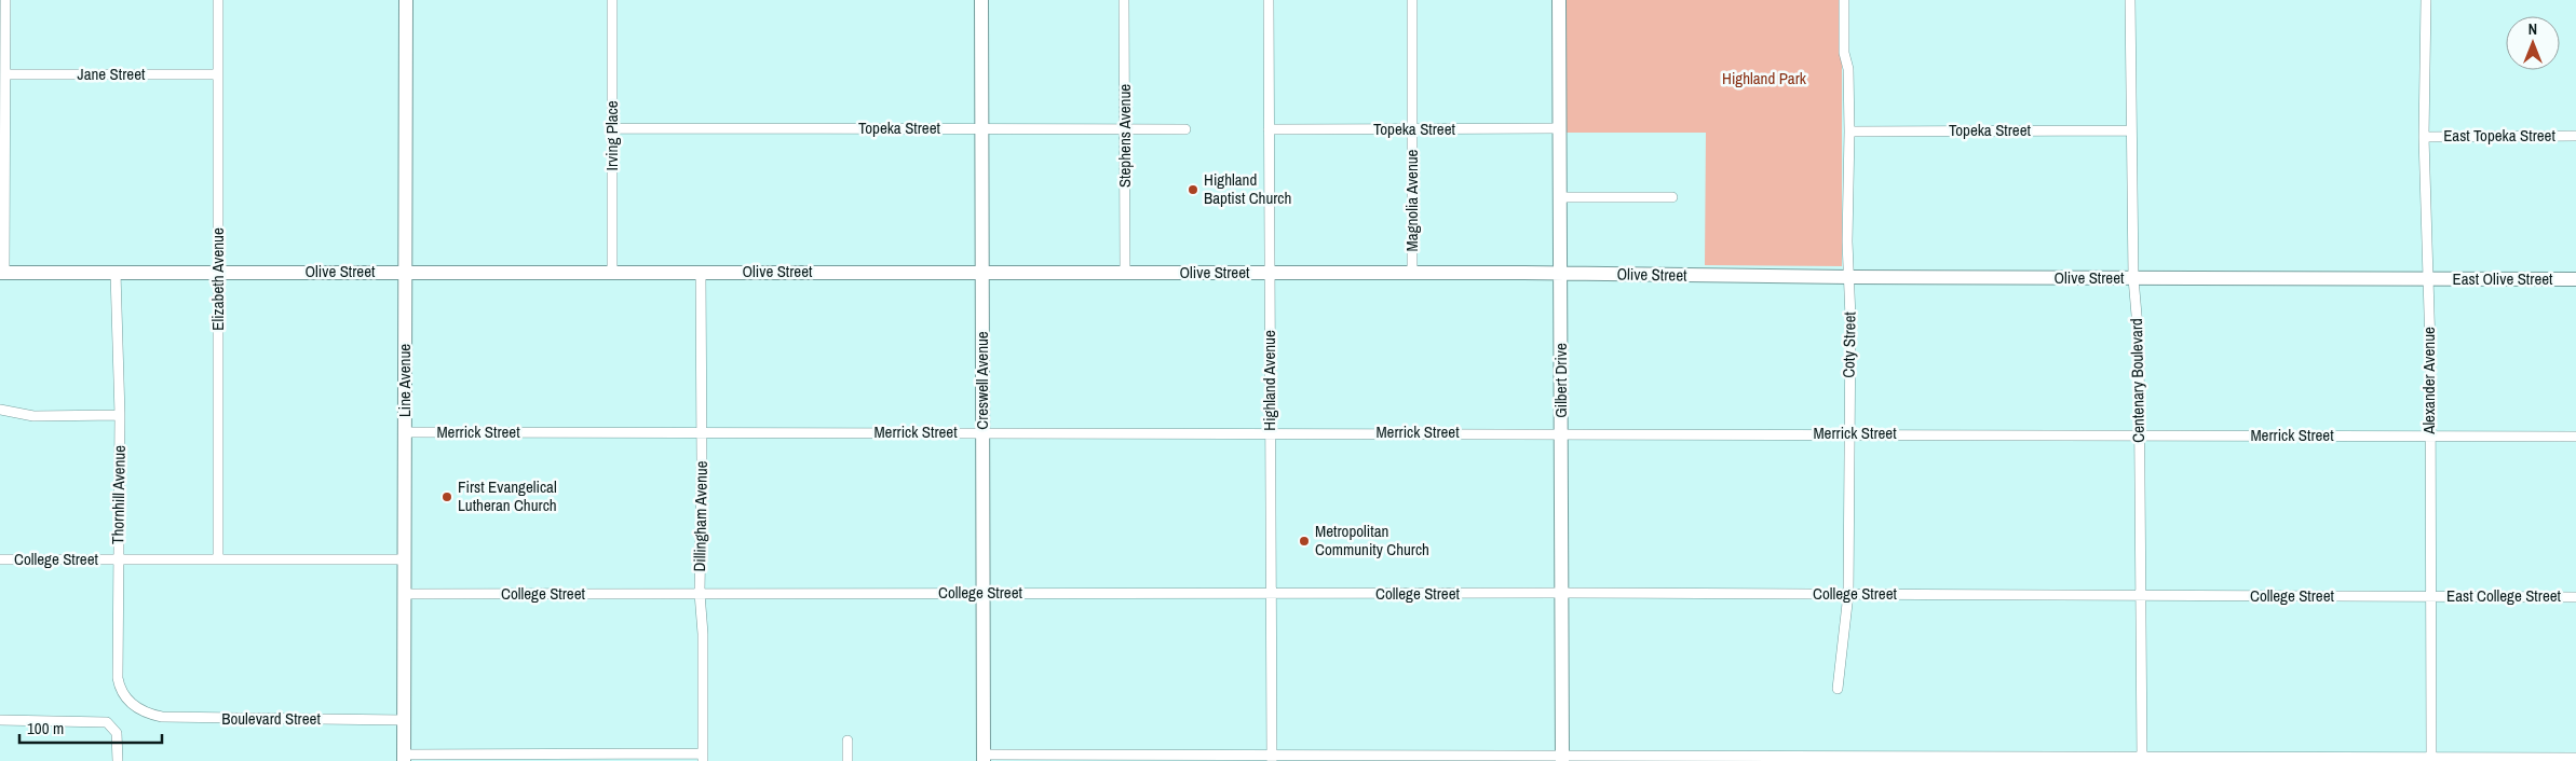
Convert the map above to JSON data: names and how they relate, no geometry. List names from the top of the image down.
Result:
{
  "streets": {
    "street": [
      "Jane Street",
      "Topeka Street",
      "Irving Place",
      "Stephens Avenue",
      "East Topeka Street",
      "Magnolia Avenue",
      "Olive Street",
      "Elizabeth Avenue",
      "East Olive Street",
      "Coty Street",
      "Line Avenue",
      "Creswell Avenue",
      "Highland Avenue",
      "Gilbert Drive",
      "Centenary Boulevard",
      "Alexander Avenue",
      "Merrick Street",
      "Thornhill Avenue",
      "Dillingham Avenue",
      "College Street",
      "East College Street",
      "Boulevard Street"
    ]
  },
  "crossings": [
    ["Jane Street", "Elizabeth Avenue"],
    ["Topeka Street", "Irving Place"],
    ["Topeka Street", "Stephens Avenue"],
    ["Topeka Street", "Magnolia Avenue"],
    ["Topeka Street", "Coty Street"],
    ["Topeka Street", "Creswell Avenue"],
    ["Topeka Street", "Highland Avenue"],
    ["Topeka Street", "Gilbert Drive"],
    ["Topeka Street", "Centenary Boulevard"],
    ["Irving Place", "Olive Street"],
    ["Stephens Avenue", "Olive Street"],
    ["East Topeka Street", "Alexander Avenue"],
    ["Magnolia Avenue", "Olive Street"],
    ["Olive Street", "Elizabeth Avenue"],
    ["Olive Street", "East Olive Street"],
    ["Olive Street", "Coty Street"],
    ["Olive Street", "Line Avenue"],
    ["Olive Street", "Creswell Avenue"],
    ["Olive Street", "Highland Avenue"],
    ["Olive Street", "Gilbert Drive"],
    ["Olive Street", "Centenary Boulevard"],
    ["Olive Street", "Alexander Avenue"],
    ["Olive Street", "Thornhill Avenue"],
    ["Olive Street", "Dillingham Avenue"],
    ["Elizabeth Avenue", "College Street"],
    ["East Olive Street", "Alexander Avenue"],
    ["Coty Street", "Merrick Street"],
    ["Coty Street", "College Street"],
    ["Line Avenue", "Merrick Street"],
    ["Line Avenue", "College Street"],
    ["Line Avenue", "Boulevard Street"],
    ["Creswell Avenue", "Merrick Street"],
    ["Creswell Avenue", "College Street"],
    ["Highland Avenue", "Merrick Street"],
    ["Highland Avenue", "College Street"],
    ["Gilbert Drive", "Merrick Street"],
    ["Gilbert Drive", "College Street"],
    ["Centenary Boulevard", "Merrick Street"],
    ["Centenary Boulevard", "College Street"],
    ["Alexander Avenue", "Merrick Street"],
    ["Alexander Avenue", "College Street"],
    ["Alexander Avenue", "East College Street"],
    ["Merrick Street", "Dillingham Avenue"],
    ["Thornhill Avenue", "College Street"],
    ["Thornhill Avenue", "Boulevard Street"],
    ["Dillingham Avenue", "College Street"],
    ["College Street", "East College Street"]
  ],
  "parks": ["Highland Park"],
  "places": ["Highland Baptist Church", "First Evangelical Lutheran Church", "Metropolitan Community Church"],
  "scale_bar": "100 m",
  "north": "top"
}
